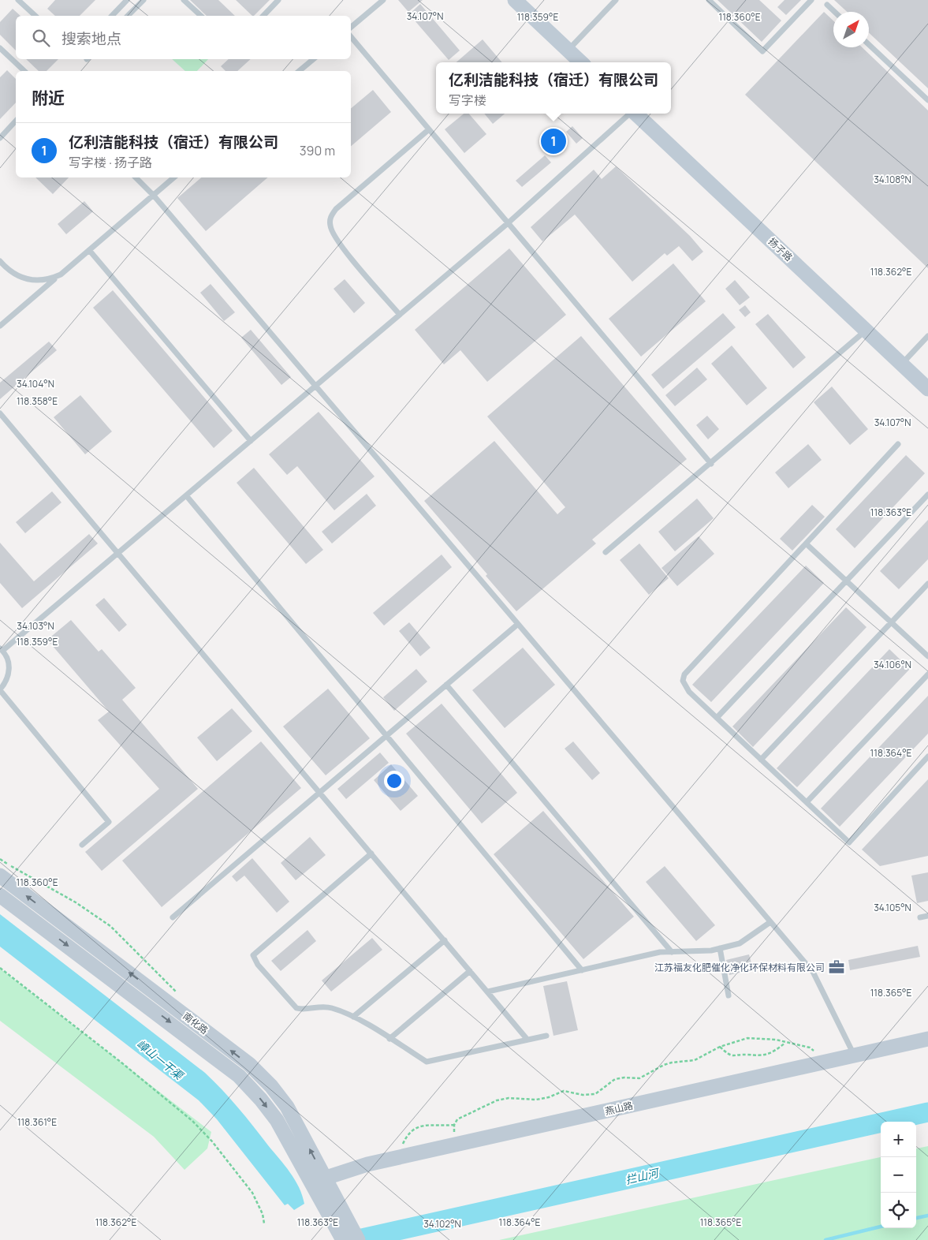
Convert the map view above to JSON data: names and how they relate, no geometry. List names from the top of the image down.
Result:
{
  "streets": {
    "street": ["扬子路", "南化路", "燕山路"]
  },
  "crossings": [
    ["南化路", "燕山路"]
  ],
  "water": ["嶂山一干渠", "拦山河"],
  "places": {
    "office": ["江苏福友化肥催化净化环保材料有限公司"]
  },
  "north": "top right",
  "page": {
    "search": "搜索地点",
    "popup": ["亿利洁能科技（宿迁）有限公司", "写字楼"],
    "heading": "附近",
    "list": [
      {
        "mark": "1",
        "name": "亿利洁能科技（宿迁）有限公司",
        "note": "写字楼 · 扬子路",
        "value": "390 m"
      }
    ],
    "pins": "1",
    "map_buttons": ["+", "−"]
  },
  "coordinates": [
    "34.107°N",
    "118.359°E",
    "118.360°E",
    "34.108°N",
    "118.362°E",
    "34.104°N",
    "118.358°E",
    "118.363°E",
    "34.103°N",
    "34.106°N",
    "118.364°E",
    "34.105°N",
    "118.365°E",
    "118.361°E",
    "34.102°N"
  ]
}
